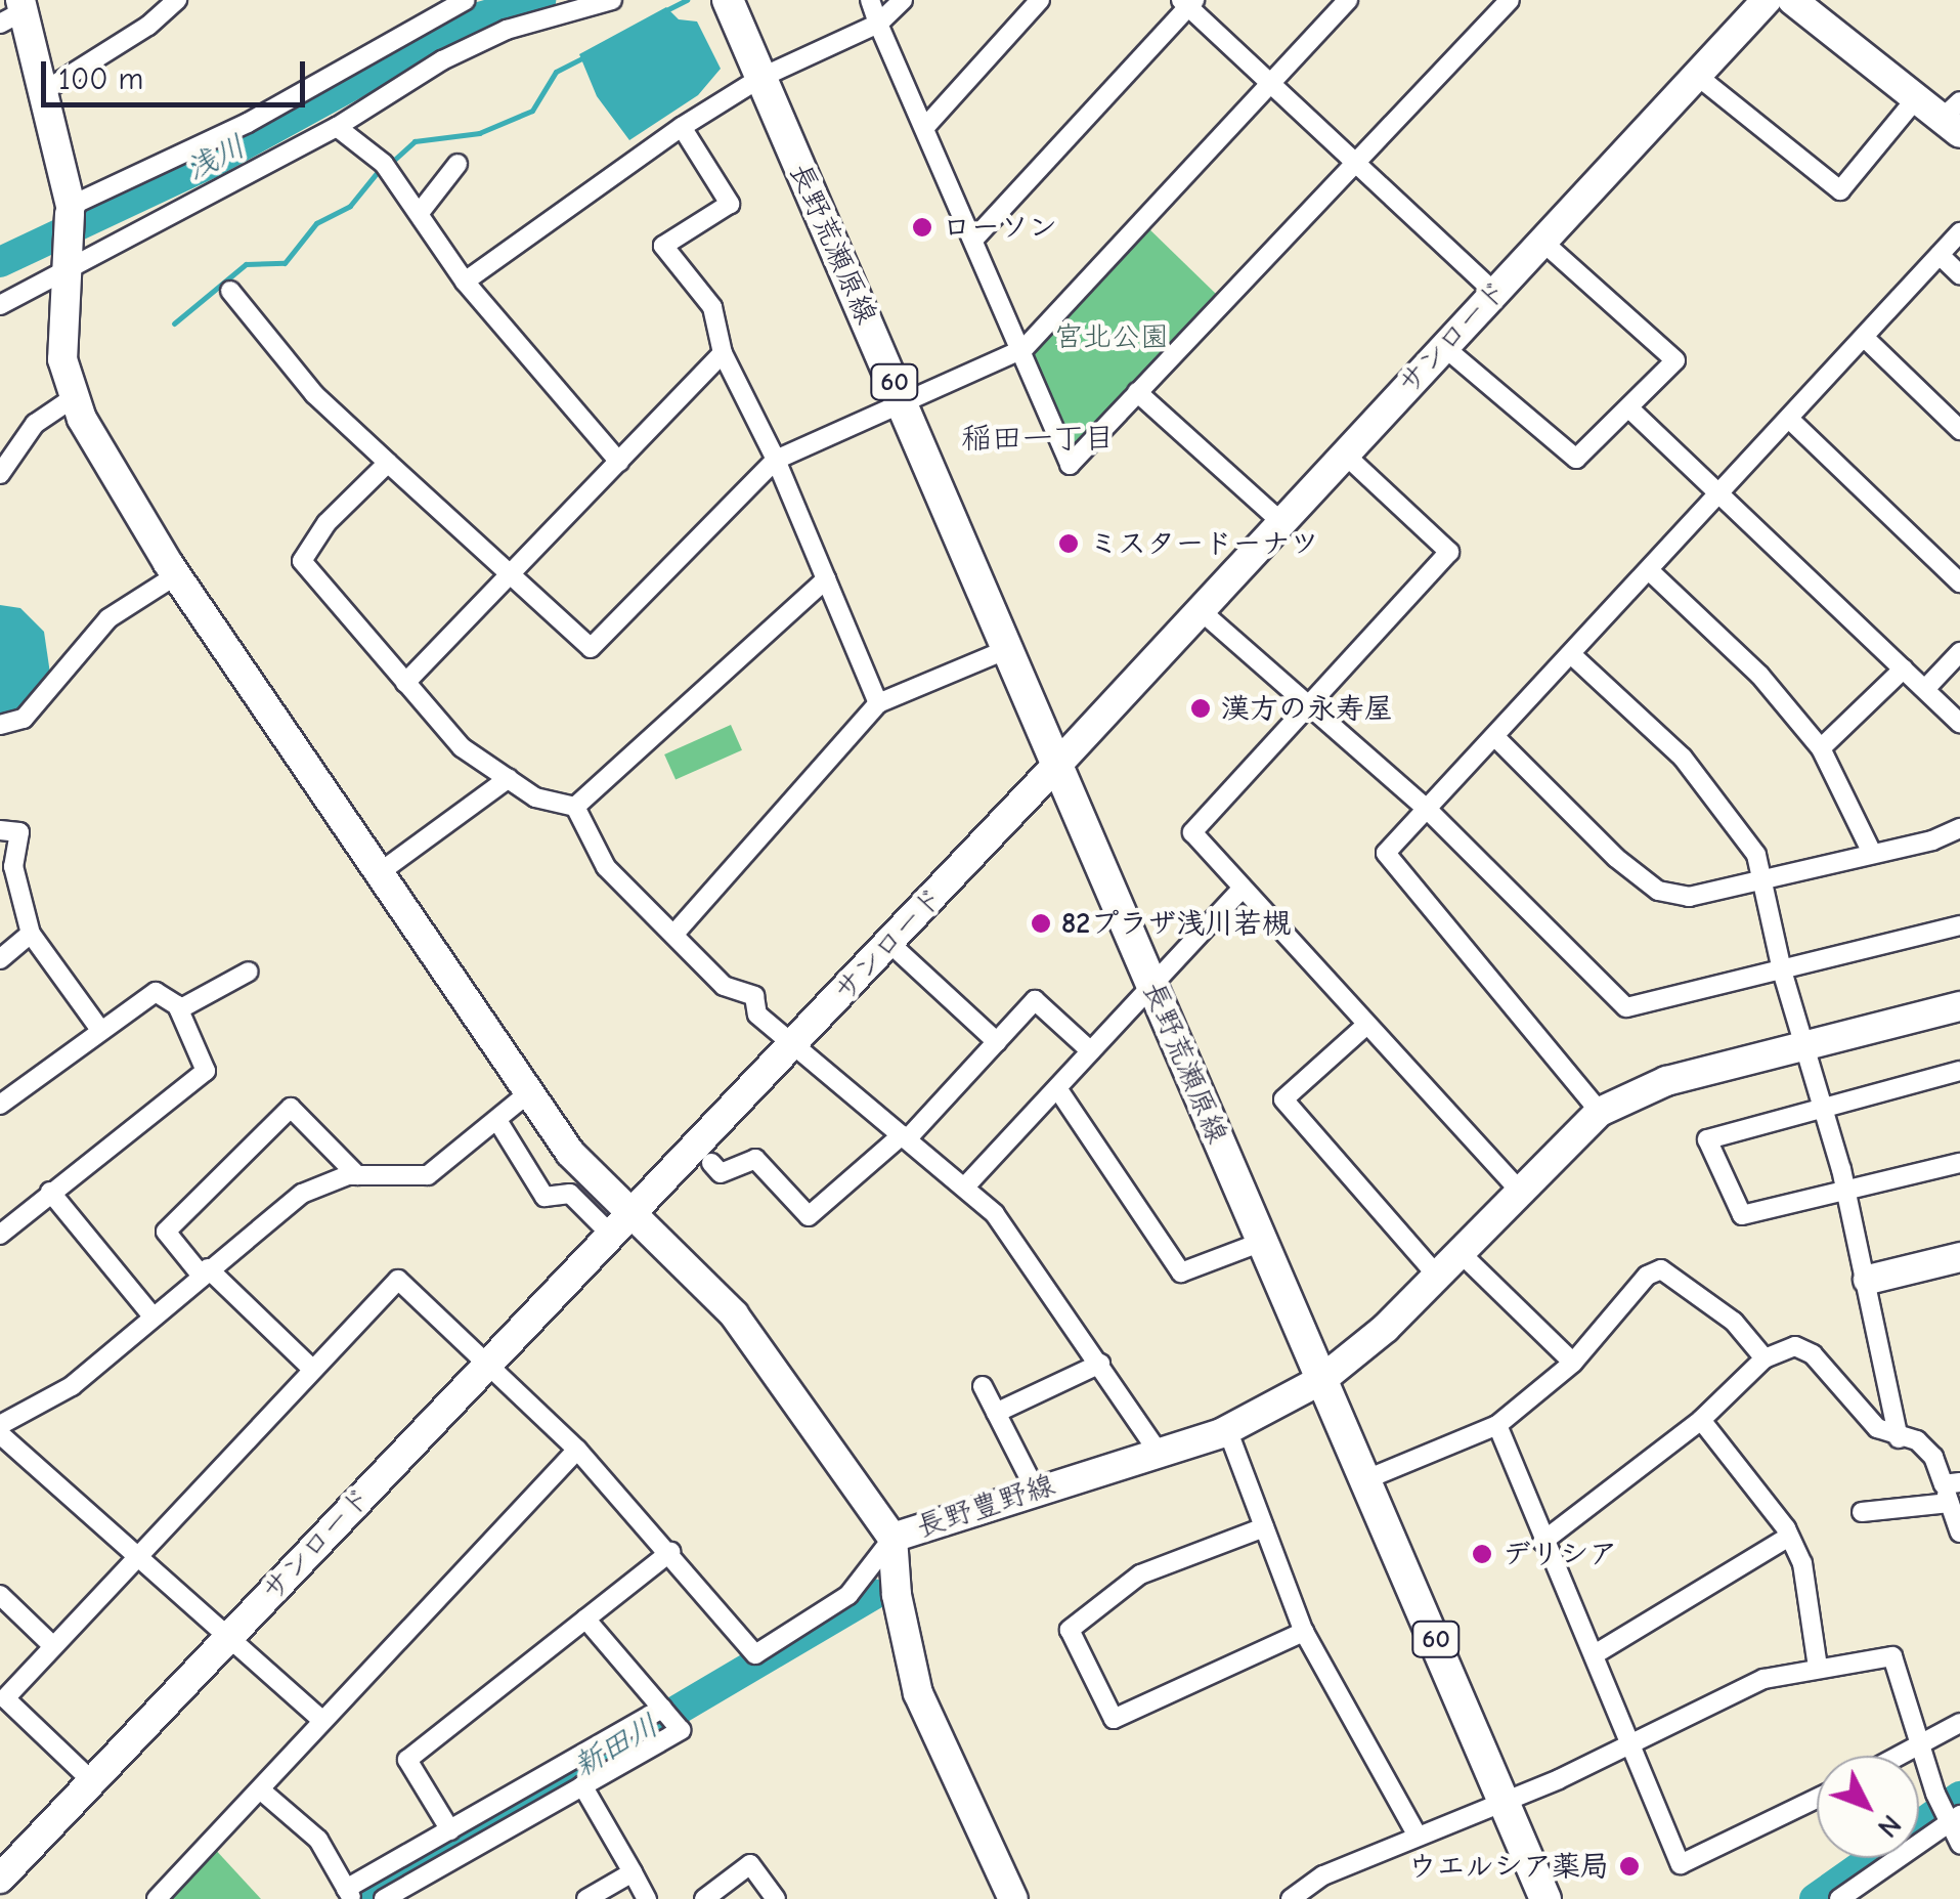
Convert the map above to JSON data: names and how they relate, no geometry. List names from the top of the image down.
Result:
{
  "streets": {
    "main road": ["長野荒瀬原線", "60"],
    "street": ["サンロード", "長野豊野線"]
  },
  "crossings": [
    ["長野荒瀬原線", "サンロード"],
    ["長野荒瀬原線", "長野豊野線"]
  ],
  "districts": ["稲田一丁目"],
  "water": ["浅川", "新田川"],
  "parks": ["宮北公園"],
  "places": [
    "ローソン",
    "ミスタードーナツ",
    "漢方の永寿屋",
    "82プラザ浅川若槻",
    "デリシア",
    "ウエルシア薬局"
  ],
  "scale_bar": "100 m",
  "north": "bottom right"
}
